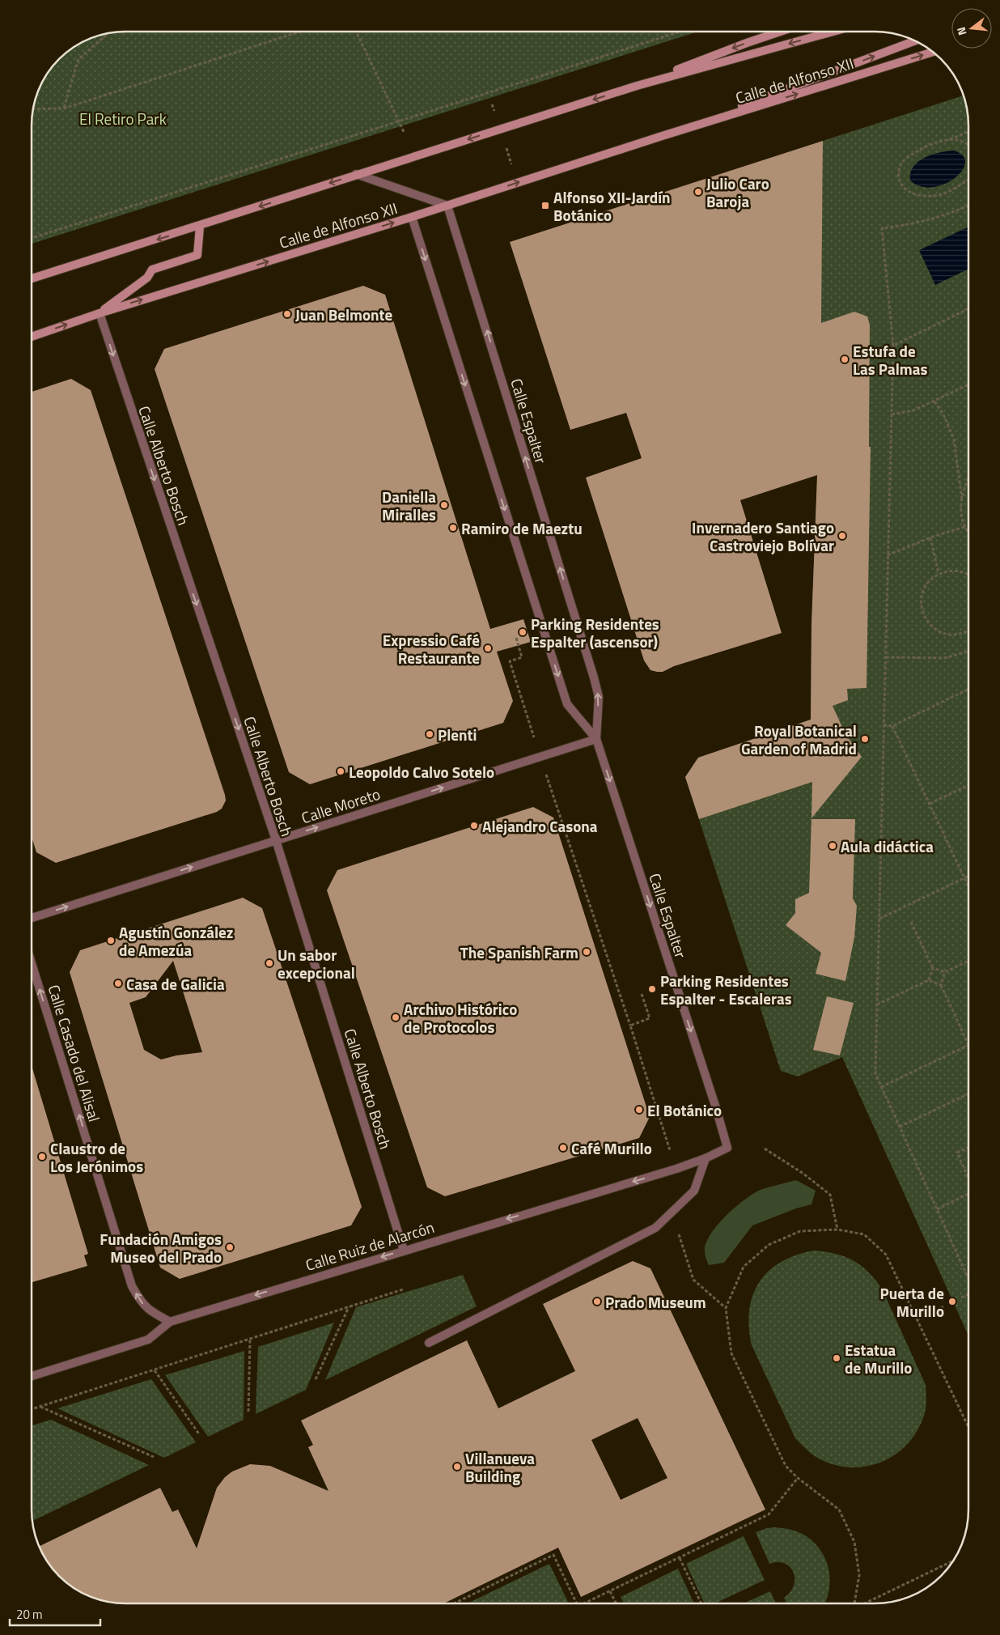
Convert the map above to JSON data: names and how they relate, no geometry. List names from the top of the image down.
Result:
{
  "streets": {
    "main road": ["Calle de Alfonso XII"],
    "street": [
      "Calle Espalter",
      "Calle Alberto Bosch",
      "Calle Moreto",
      "Calle Casado del Alisal",
      "Calle Ruiz de Alarcón"
    ]
  },
  "crossings": [
    ["Calle de Alfonso XII", "Calle Espalter"],
    ["Calle de Alfonso XII", "Calle Alberto Bosch"],
    ["Calle Espalter", "Calle Moreto"],
    ["Calle Espalter", "Calle Ruiz de Alarcón"],
    ["Calle Alberto Bosch", "Calle Moreto"],
    ["Calle Alberto Bosch", "Calle Ruiz de Alarcón"],
    ["Calle Casado del Alisal", "Calle Ruiz de Alarcón"]
  ],
  "one_way": ["Calle Alberto Bosch", "Calle Moreto", "Calle Casado del Alisal"],
  "parks": ["El Retiro Park"],
  "places": {
    "other": [
      "Julio Caro Baroja",
      "Juan Belmonte",
      "Estufa de Las Palmas",
      "Daniella Miralles",
      "Ramiro de Maeztu",
      "Invernadero Santiago Castroviejo Bolívar",
      "Parking Residentes Espalter (ascensor)",
      "Expressio Café Restaurante",
      "Plenti",
      "Royal Botanical Garden of Madrid",
      "Leopoldo Calvo Sotelo",
      "Alejandro Casona",
      "Aula didáctica",
      "Agustín González de Amezúa",
      "The Spanish Farm",
      "Un sabor excepcional",
      "Casa de Galicia",
      "Parking Residentes Espalter - Escaleras",
      "Archivo Histórico de Protocolos",
      "El Botánico",
      "Café Murillo",
      "Claustro de Los Jerónimos",
      "Fundación Amigos Museo del Prado",
      "Prado Museum",
      "Puerta de Murillo",
      "Estatua de Murillo",
      "Villanueva Building"
    ],
    "transit": ["Alfonso XII-Jardín Botánico"]
  },
  "scale_bar": "20 m",
  "north": "left"
}
